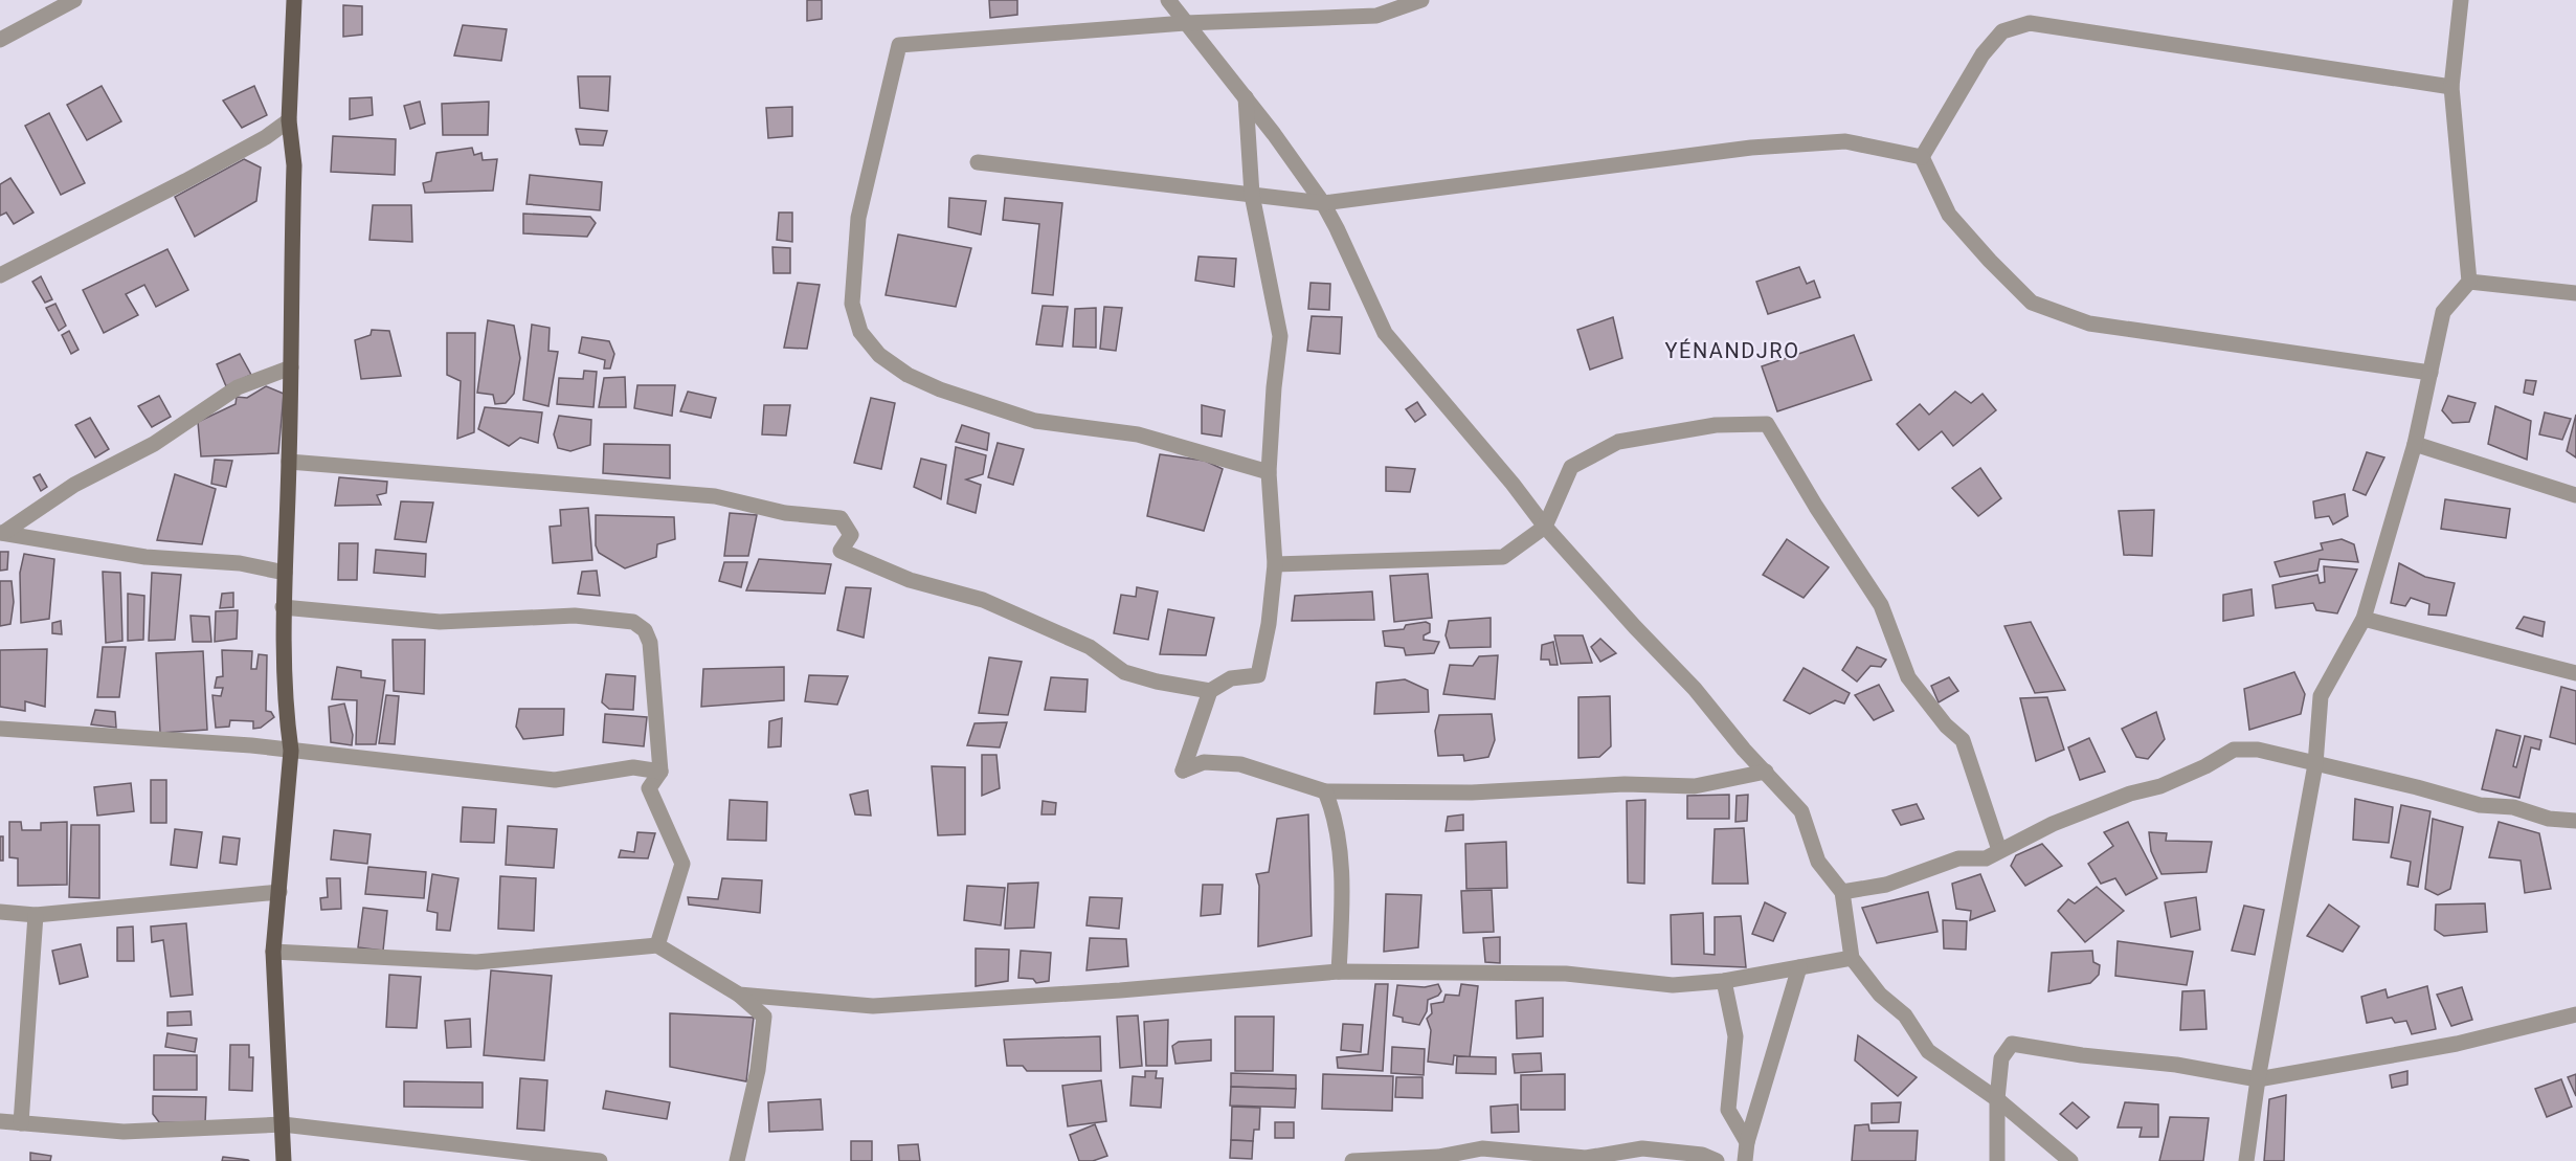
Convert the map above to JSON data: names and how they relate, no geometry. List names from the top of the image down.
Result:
{
  "districts": ["YÉNANDJRO"]
}
